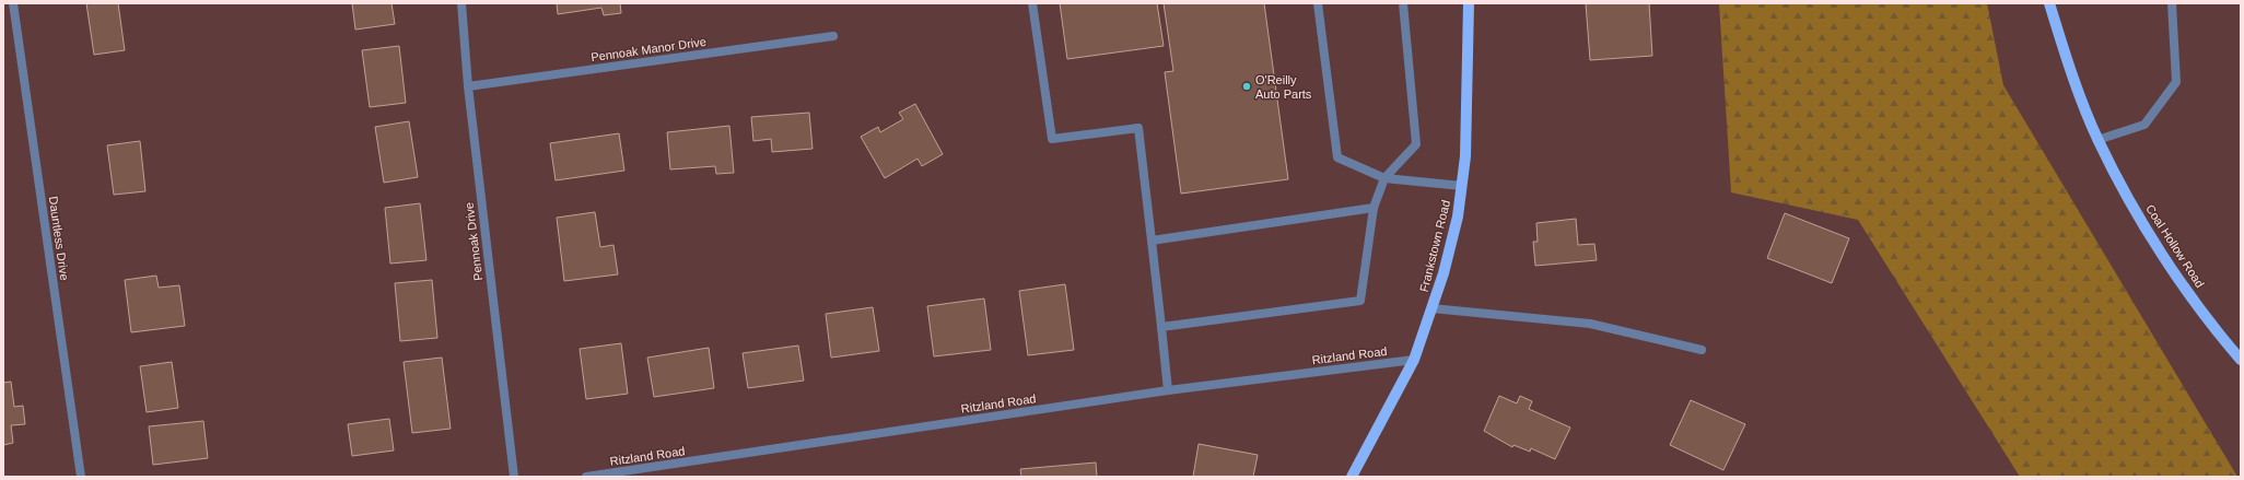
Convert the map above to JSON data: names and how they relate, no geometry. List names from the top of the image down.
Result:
{
  "streets": {
    "main road": ["Frankstown Road", "Coal Hollow Road"],
    "street": [
      "Pennoak Manor Drive",
      "Dauntless Drive",
      "Pennoak Drive",
      "Ritzland Road"
    ]
  },
  "crossings": [
    ["Pennoak Manor Drive", "Pennoak Drive"],
    ["Frankstown Road", "Ritzland Road"]
  ],
  "places": ["O'Reilly Auto Parts"]
}
